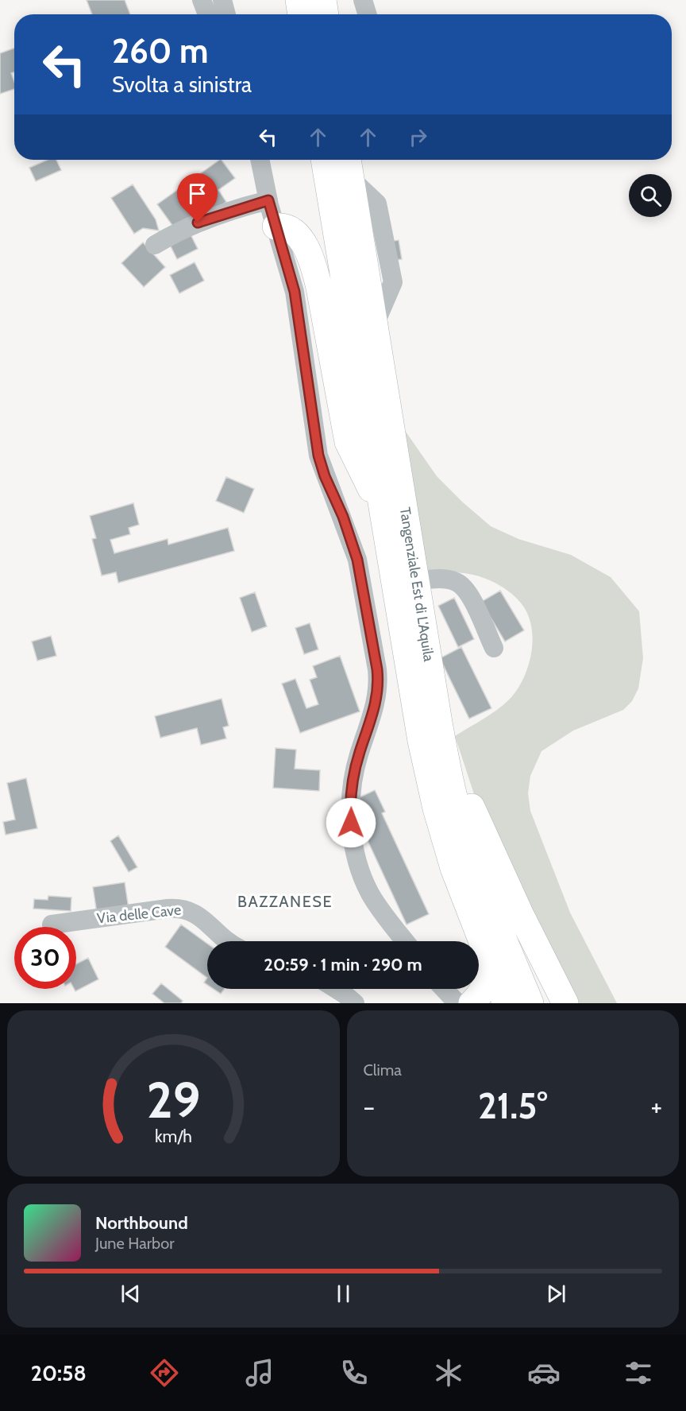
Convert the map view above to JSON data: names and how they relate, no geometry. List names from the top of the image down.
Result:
{
  "streets": {
    "highway": ["Tangenziale Est di L'Aquila"],
    "street": ["Via delle Cave"]
  },
  "districts": ["BAZZANESE"],
  "page": {
    "turn": ["260 m", "Svolta a sinistra"],
    "limit": "30",
    "trip": "20:59 · 1 min · 290 m",
    "tile": "Clima",
    "heat": ["−", "21.5°", "+"],
    "song": ["Northbound", "June Harbor"],
    "tabs": "20:58",
    "gauge": ["29", "km/h"]
  }
}
